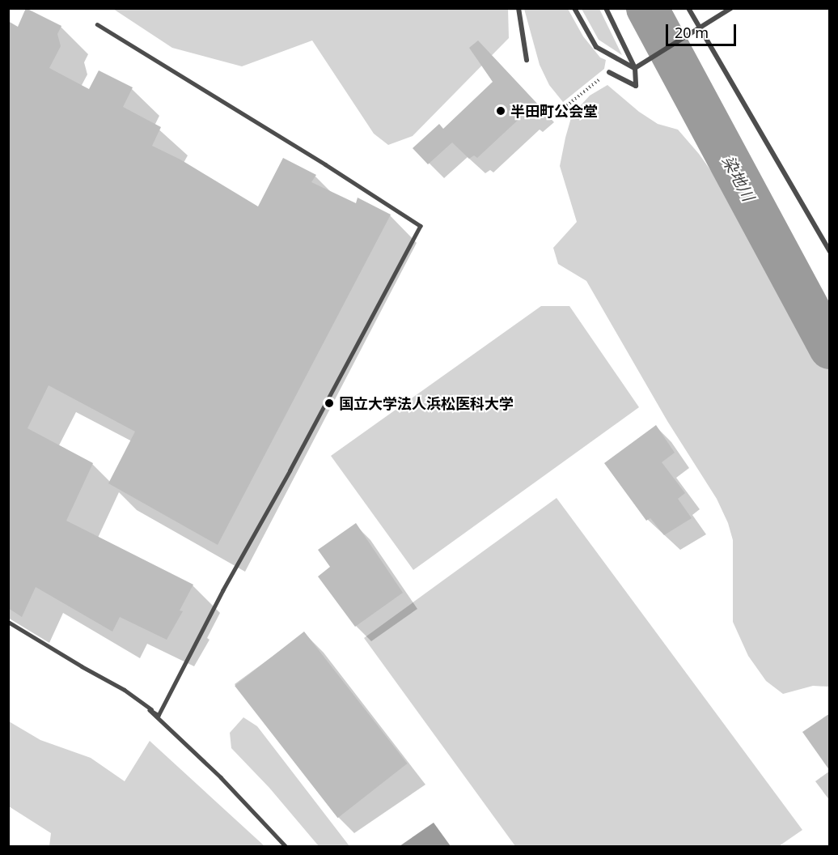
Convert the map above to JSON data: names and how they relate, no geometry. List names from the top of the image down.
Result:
{
  "water": ["染地川"],
  "places": ["半田町公会堂", "国立大学法人浜松医科大学"],
  "scale_bar": "20 m"
}
